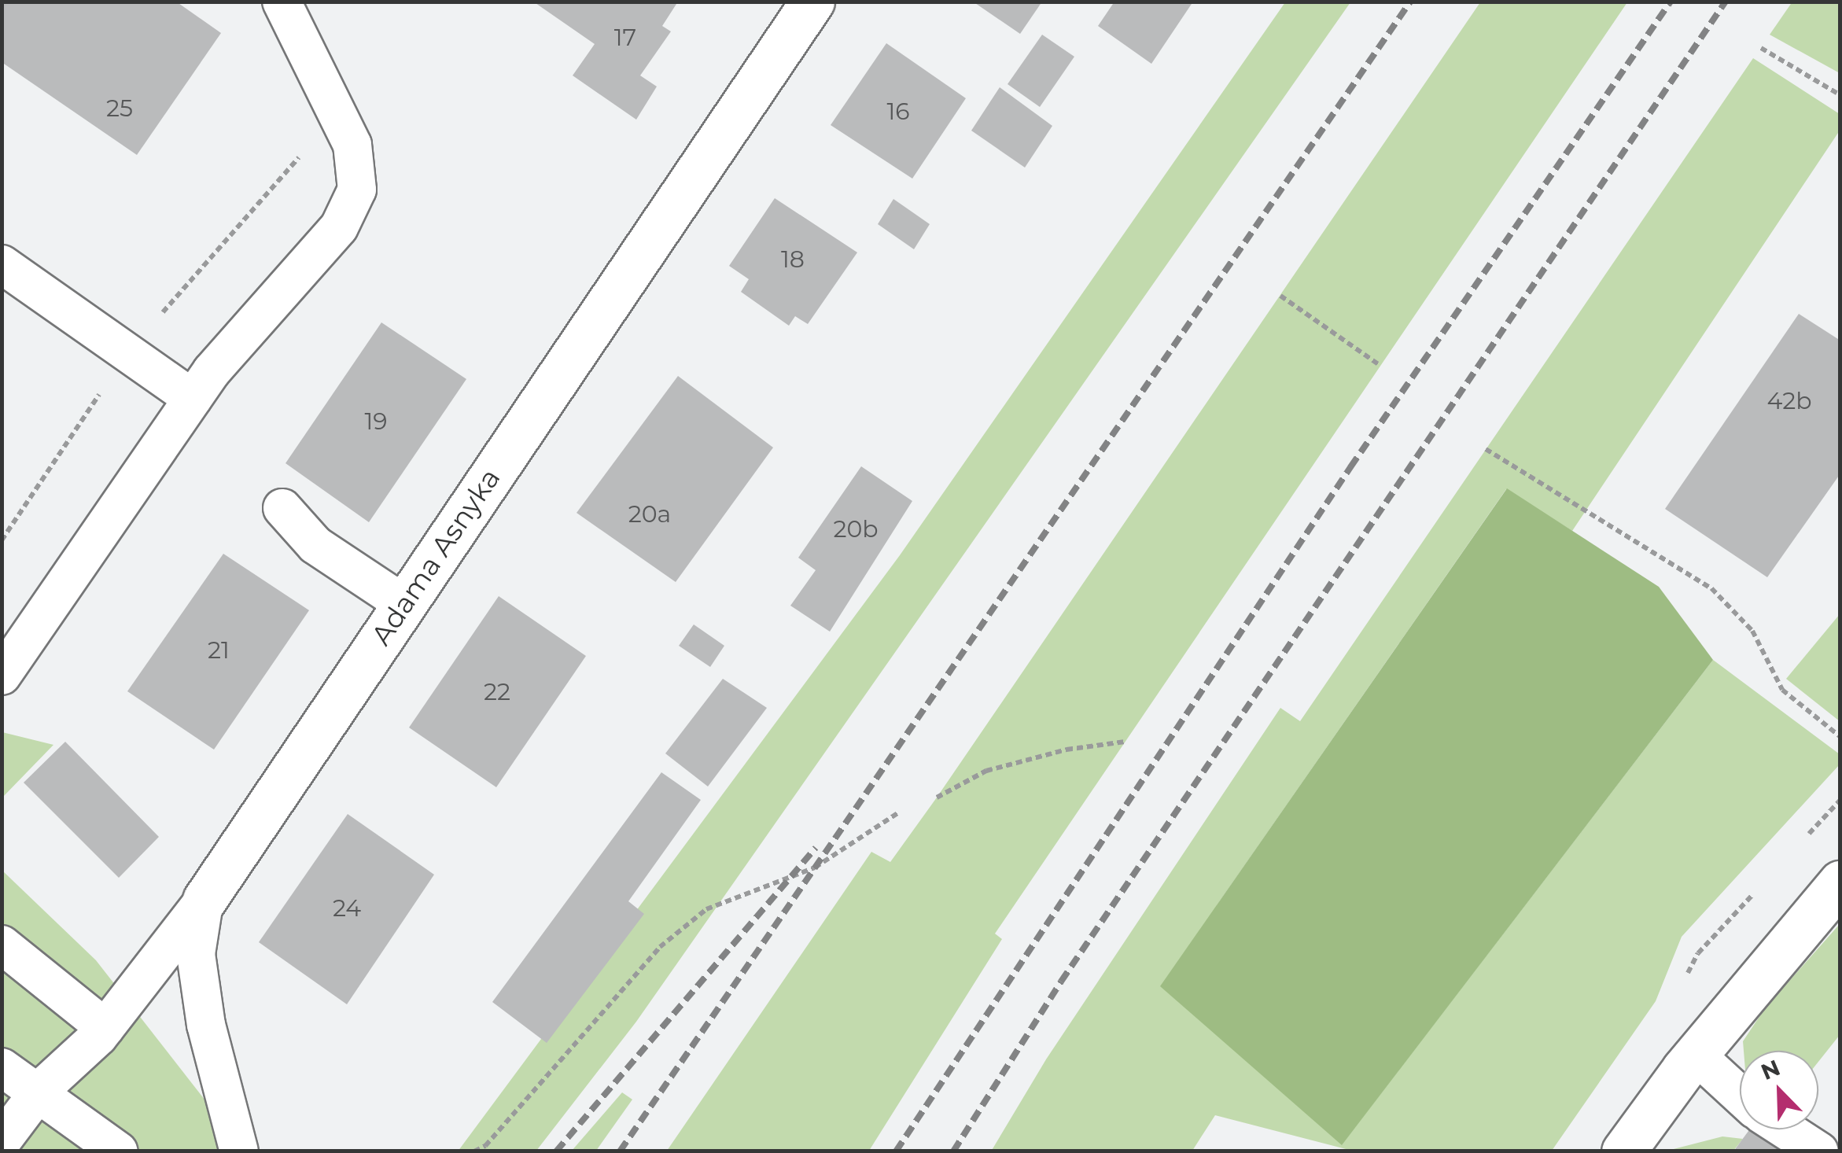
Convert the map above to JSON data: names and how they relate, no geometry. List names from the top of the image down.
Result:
{
  "streets": {
    "street": ["Adama Asnyka"]
  },
  "house_numbers": [
    "17",
    "25",
    "16",
    "18",
    "42b",
    "19",
    "20a",
    "20b",
    "21",
    "22",
    "24"
  ],
  "north": "top left"
}
